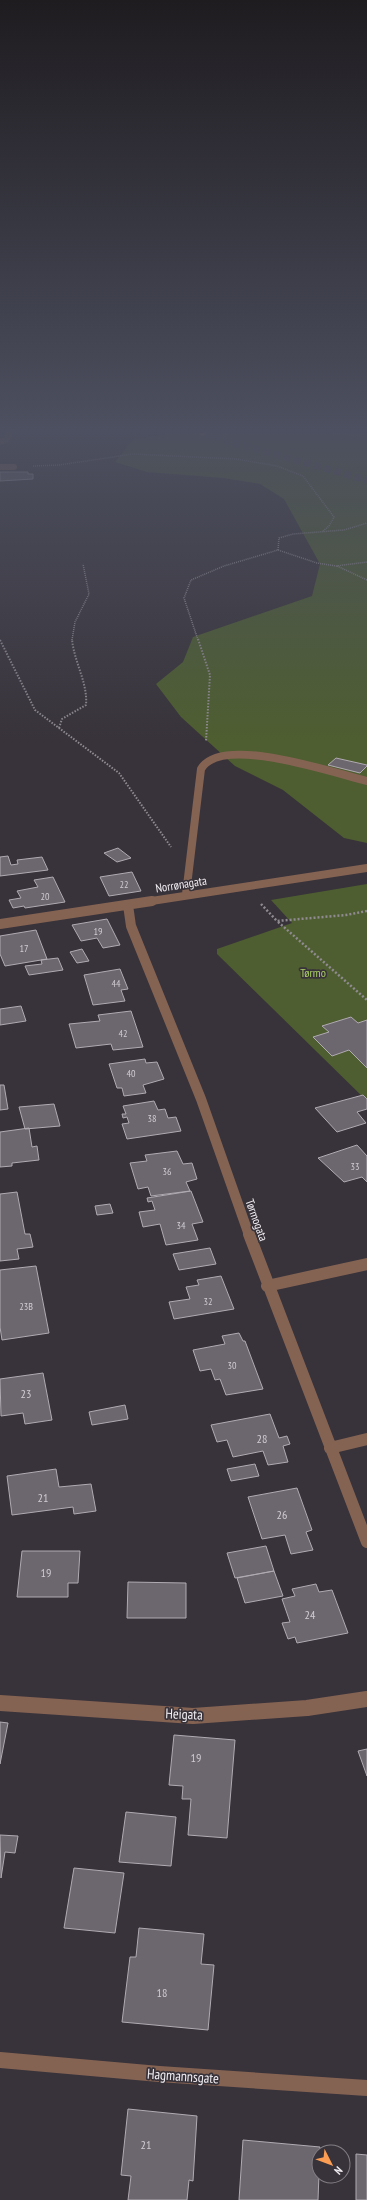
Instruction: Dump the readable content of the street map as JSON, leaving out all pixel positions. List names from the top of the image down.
{
  "streets": {
    "street": [
      "Norrønagata",
      "Tørmogata",
      "Heigata",
      "Hagmannsgate"
    ]
  },
  "crossings": [
    ["Norrønagata", "Tørmogata"]
  ],
  "parks": ["Tørmo"],
  "house_numbers": [
    "22",
    "20",
    "19",
    "17",
    "44",
    "42",
    "40",
    "38",
    "33",
    "36",
    "34",
    "32",
    "23B",
    "30",
    "23",
    "28",
    "21",
    "26",
    "19",
    "24",
    "19",
    "18",
    "21"
  ],
  "north": "bottom right"
}
